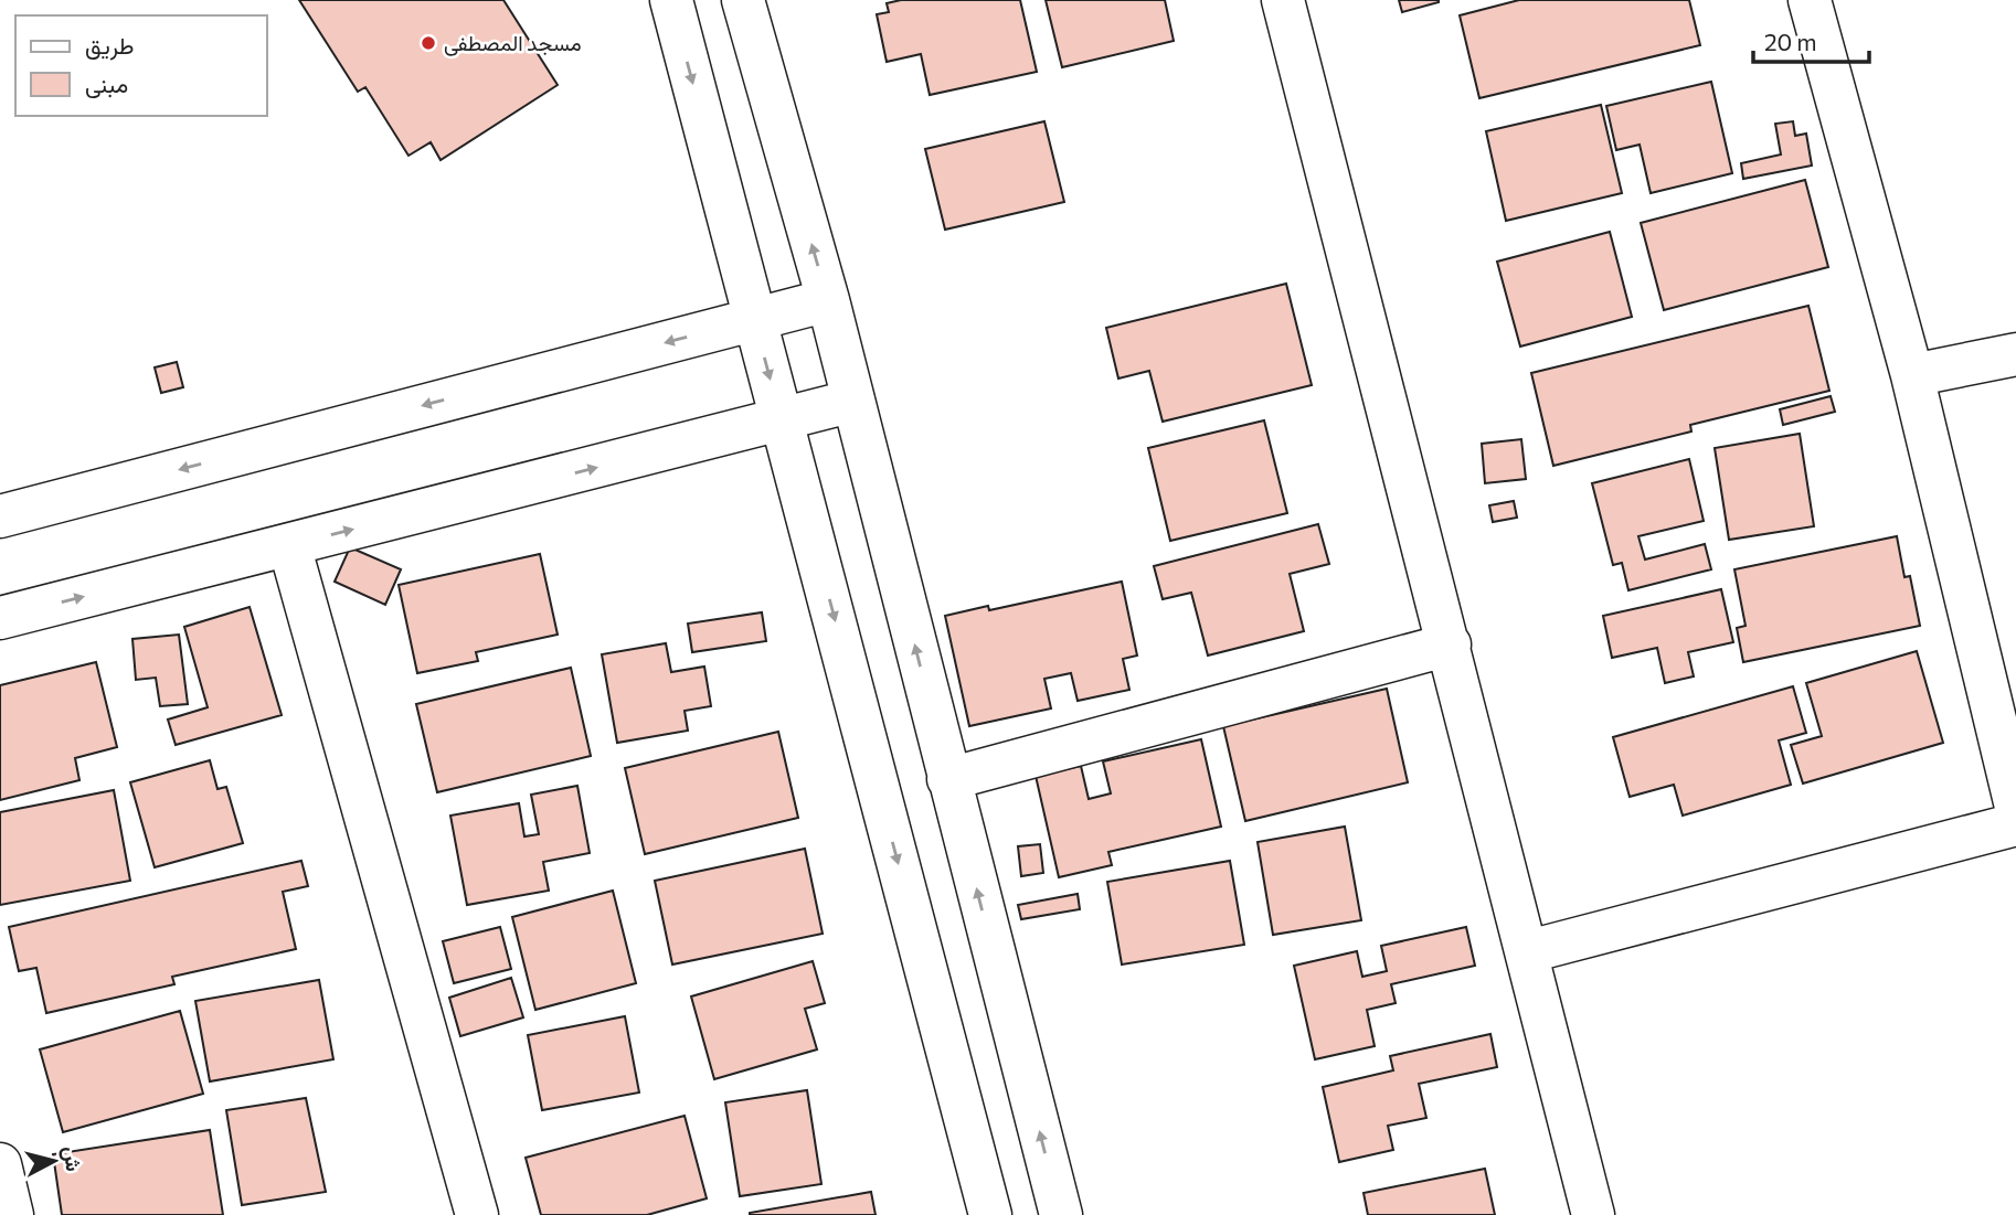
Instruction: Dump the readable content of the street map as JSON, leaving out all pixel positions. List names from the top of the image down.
{
  "places": ["مسجد المصطفى"],
  "legend": ["طريق", "مبنى"],
  "scale_bar": "20 m",
  "north": "right"
}
